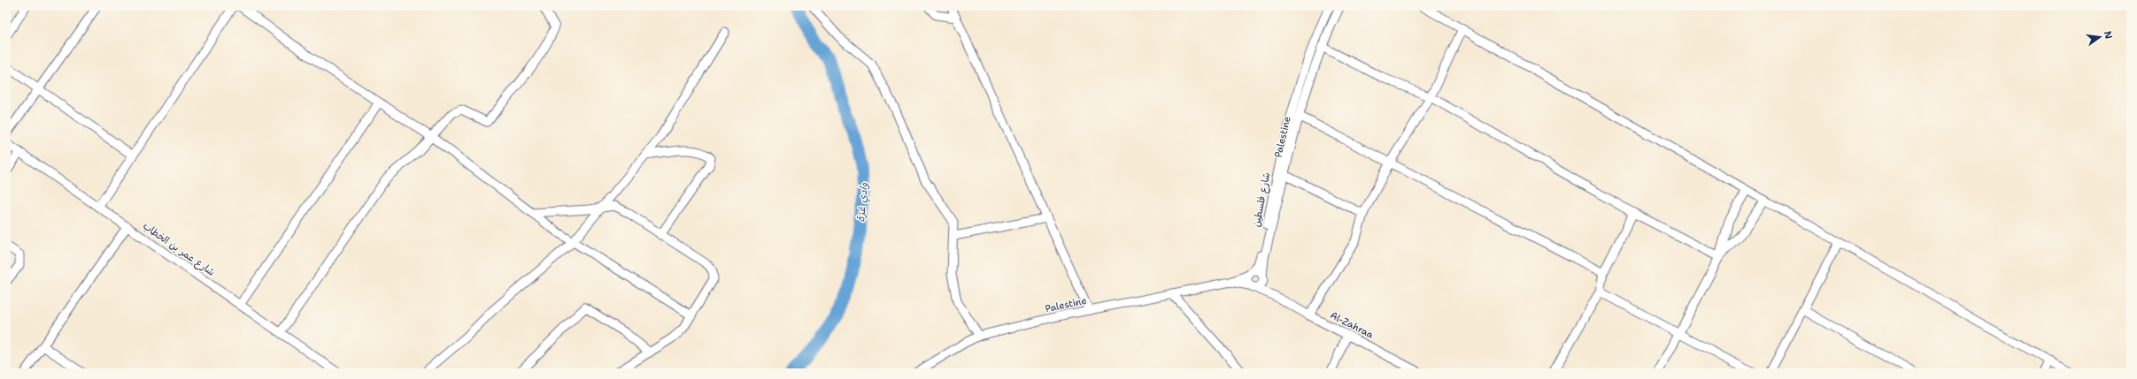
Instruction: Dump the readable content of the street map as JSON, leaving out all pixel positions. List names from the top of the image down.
{
  "streets": {
    "street": [
      "Palestine",
      "شارع فلسطين",
      "شارع عمر بن الخطاب",
      "Al-Zahraa"
    ]
  },
  "crossings": [
    ["Palestine", "شارع فلسطين"],
    ["Palestine", "Al-Zahraa"],
    ["شارع فلسطين", "Al-Zahraa"]
  ],
  "water": ["وادي غزة"],
  "north": "right"
}
